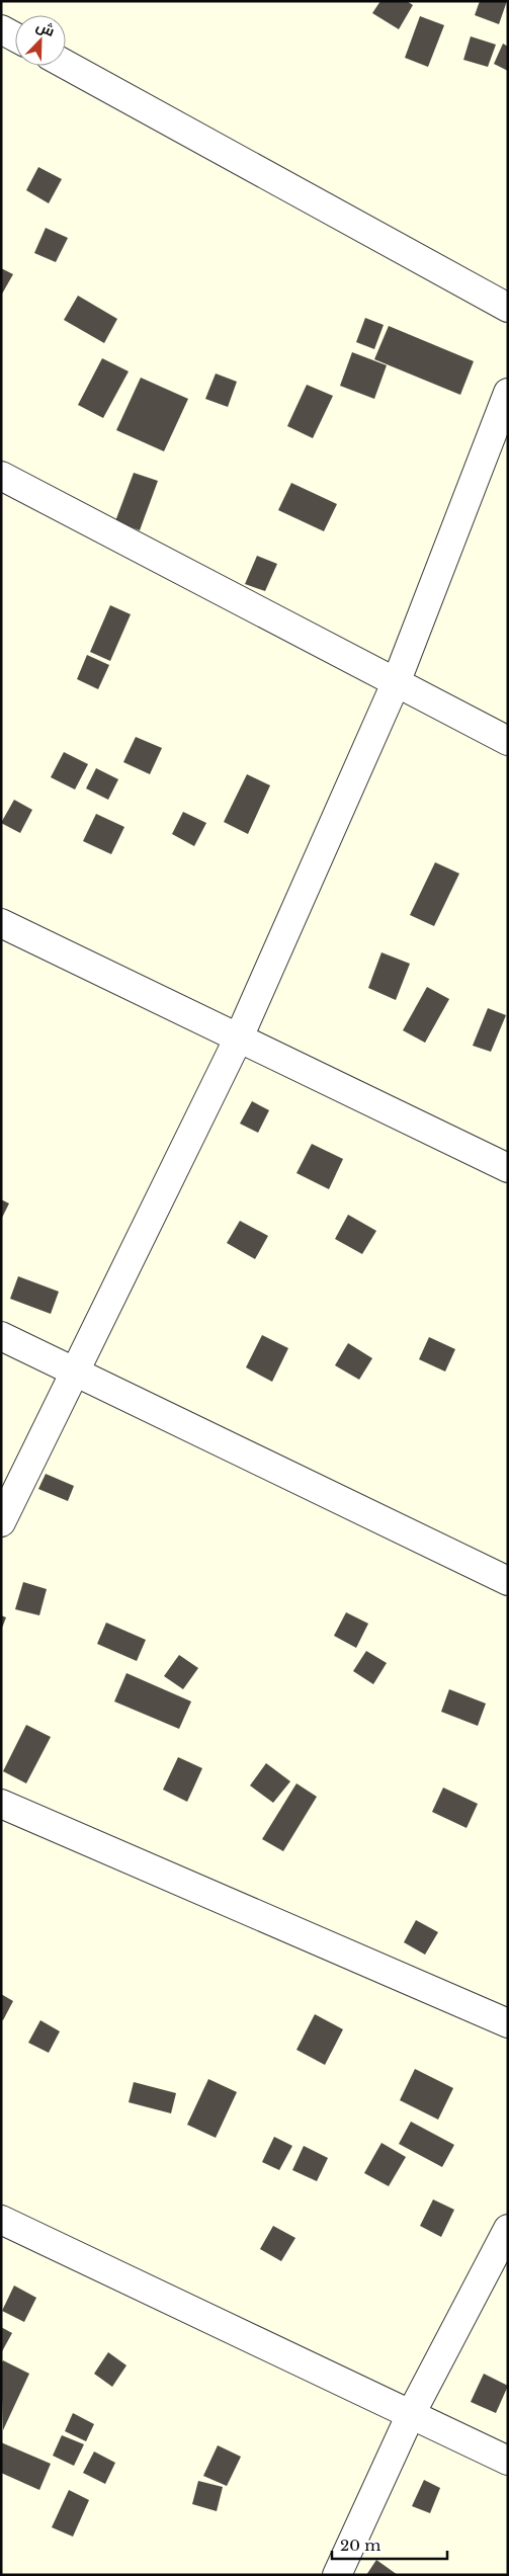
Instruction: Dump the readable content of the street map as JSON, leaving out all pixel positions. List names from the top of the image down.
{
  "scale_bar": "20 m",
  "north": "top right"
}
